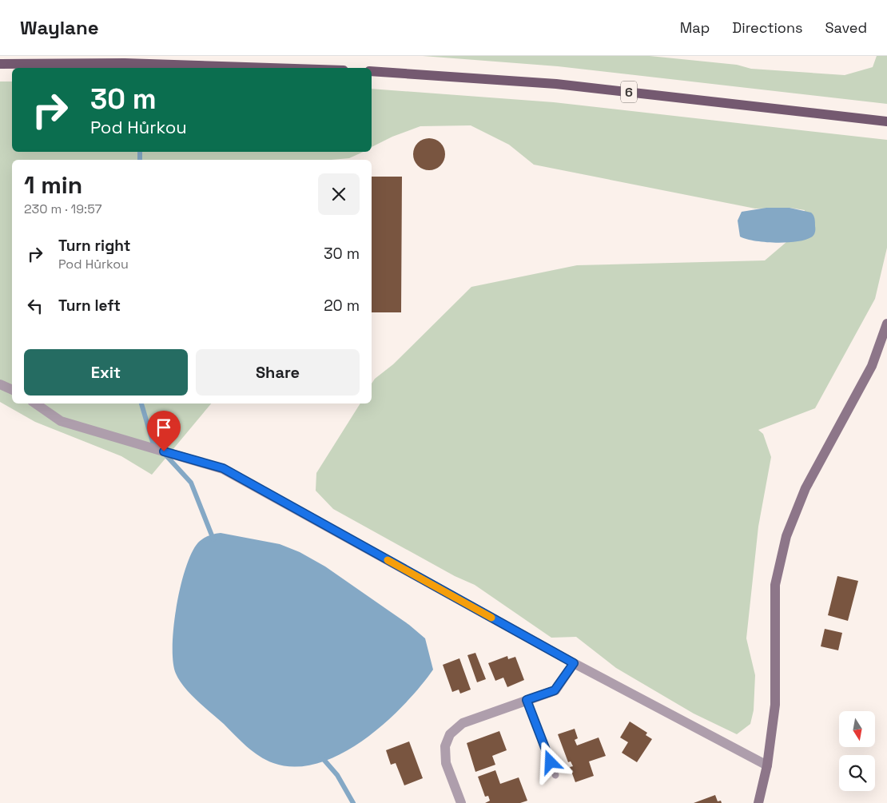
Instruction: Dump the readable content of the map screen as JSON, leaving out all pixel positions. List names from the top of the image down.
{
  "streets": {
    "main road": ["6"]
  },
  "north": "bottom",
  "page": {
    "header": "Waylane",
    "nav": ["Map", "Directions", "Saved"],
    "turn": ["30 m", "Pod Hůrkou"],
    "heading": ["1 min", "230 m · 19:57"],
    "list": [
      {
        "name": "Turn right",
        "note": "Pod Hůrkou",
        "value": "30 m"
      },
      {
        "name": "Turn left",
        "value": "20 m"
      }
    ],
    "buttons": ["Exit", "Share"]
  }
}
